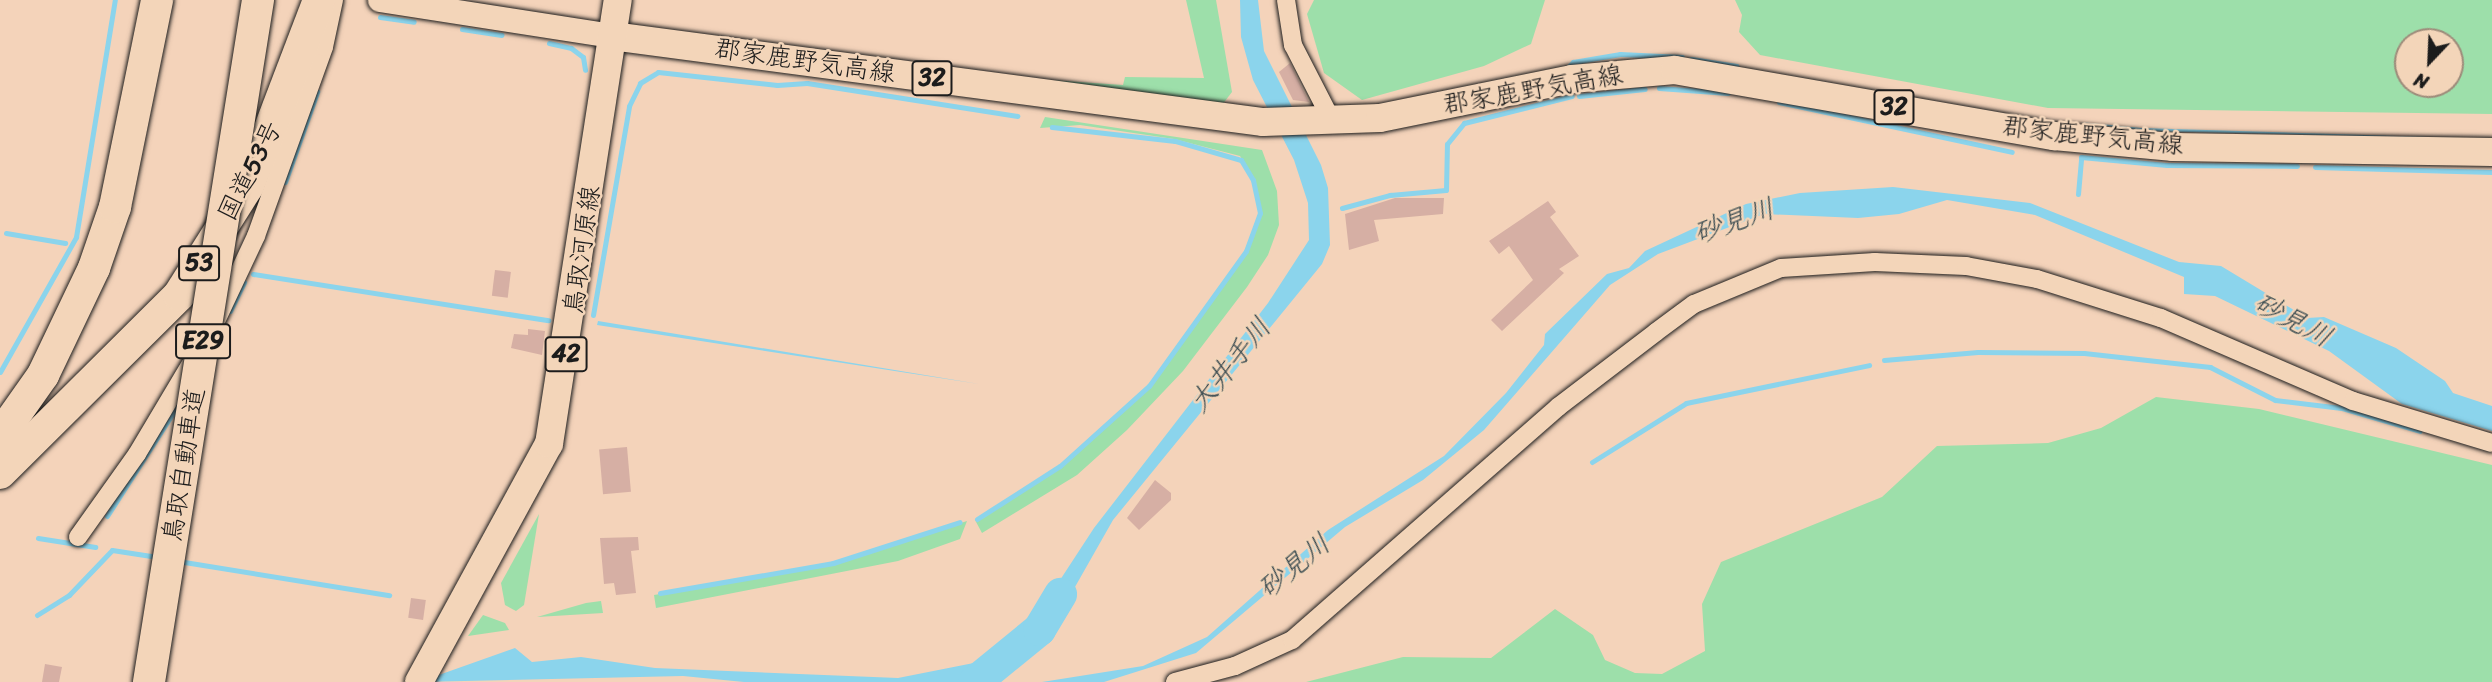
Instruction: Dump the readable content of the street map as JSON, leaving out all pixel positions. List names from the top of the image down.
{
  "streets": {
    "highway": [
      "国道53号",
      "53",
      "E29",
      "鳥取自動車道"
    ],
    "main road": [
      "郡家鹿野気高線",
      "32",
      "鳥取河原線",
      "42"
    ]
  },
  "crossings": [
    ["郡家鹿野気高線", "鳥取河原線"]
  ],
  "water": ["砂見川", "大井手川"],
  "north": "bottom left"
}
